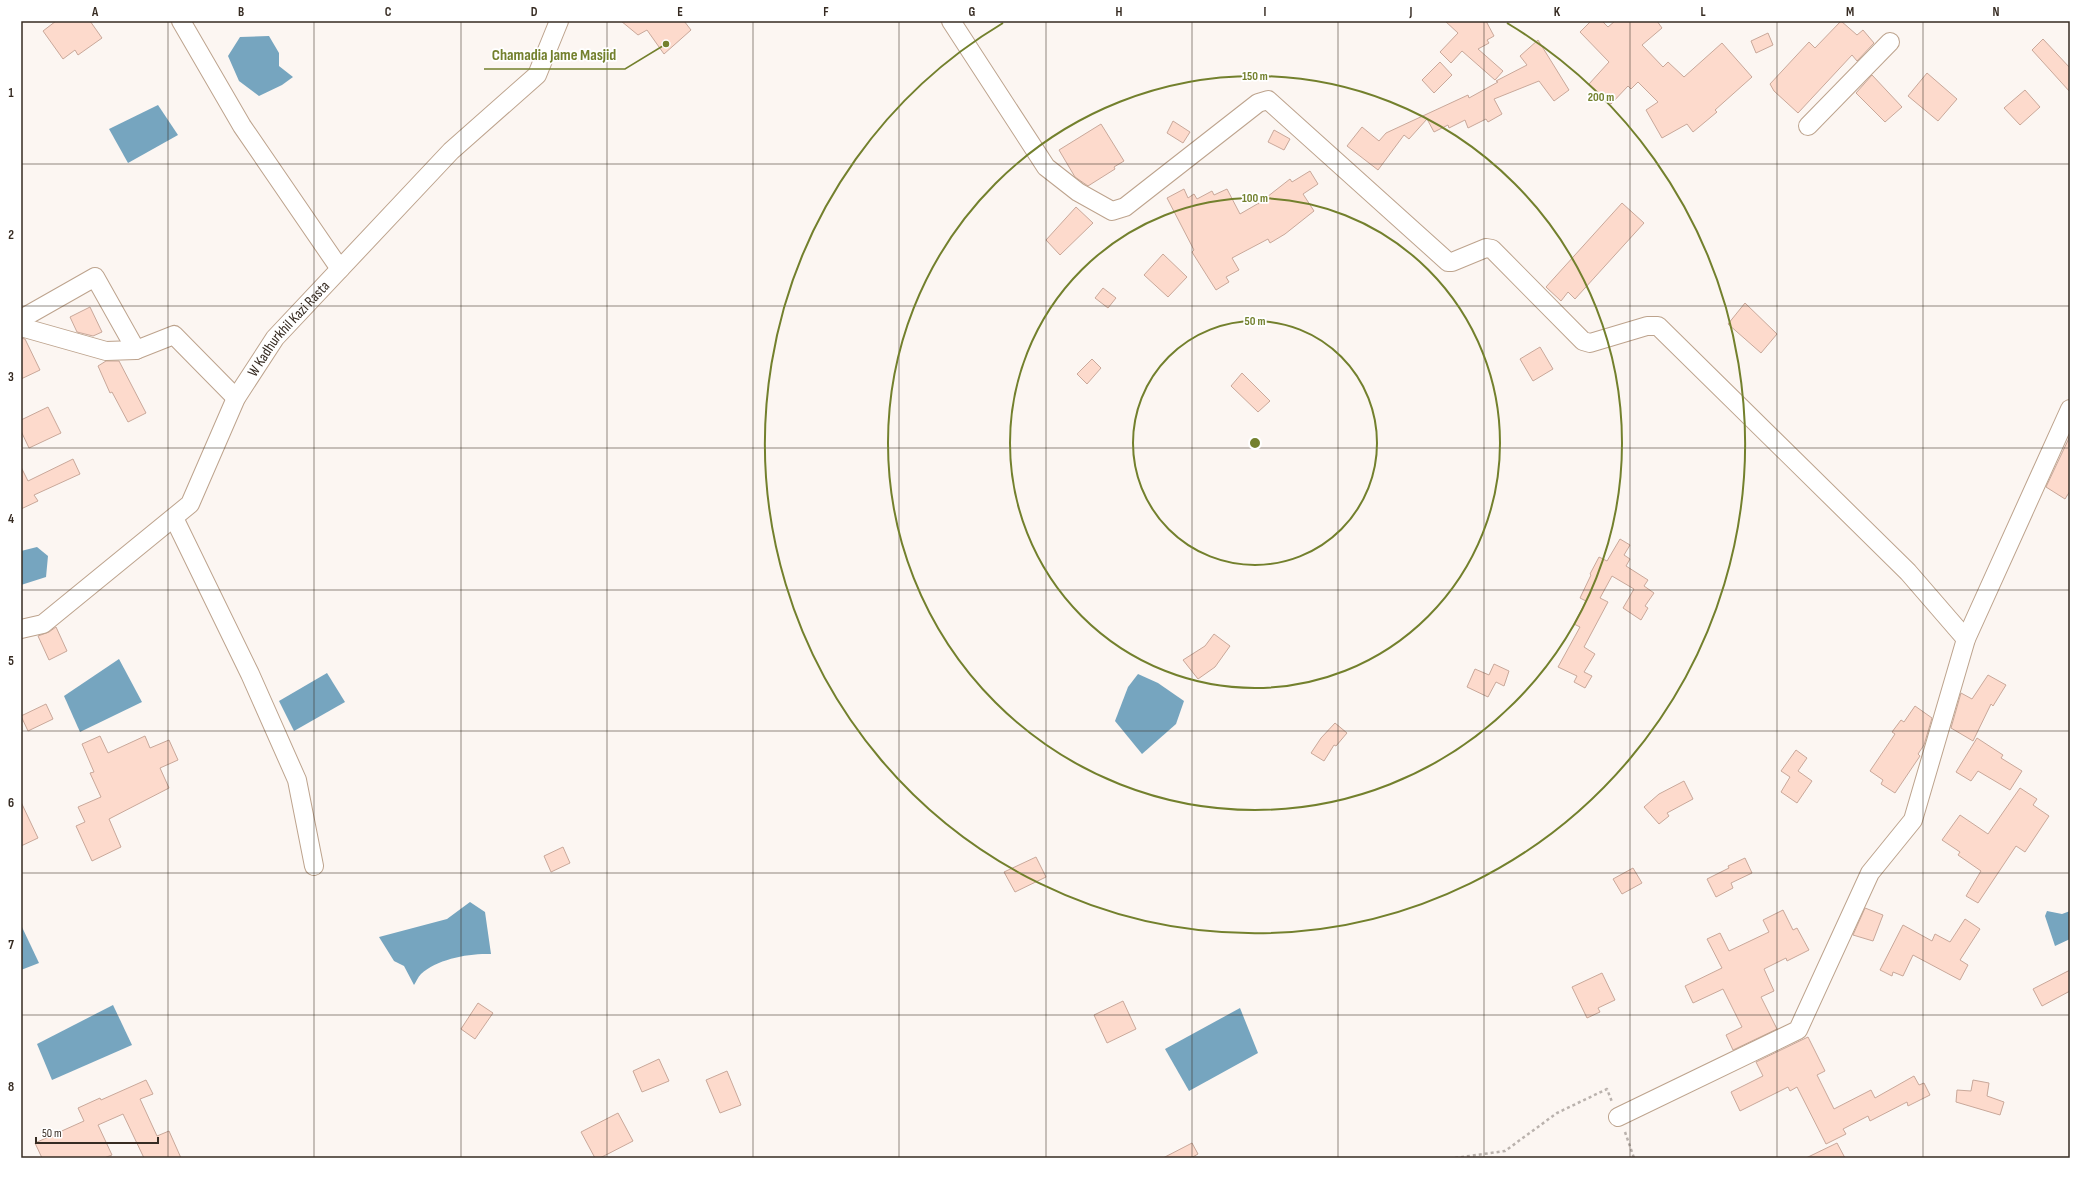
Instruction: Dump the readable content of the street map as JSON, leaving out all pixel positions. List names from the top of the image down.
{
  "streets": {
    "street": ["W Kadhurkhil Kazi Rasta"]
  },
  "places": ["Chamadia Jame Masjid"],
  "scale_bar": "50 m",
  "grid": {
    "columns": [
      "A",
      "B",
      "C",
      "D",
      "E",
      "F",
      "G",
      "H",
      "I",
      "J",
      "K",
      "L",
      "M",
      "N"
    ],
    "rows": [
      "1",
      "2",
      "3",
      "4",
      "5",
      "6",
      "7",
      "8"
    ]
  },
  "rings": [
    "150 m",
    "200 m",
    "100 m",
    "50 m"
  ]
}
